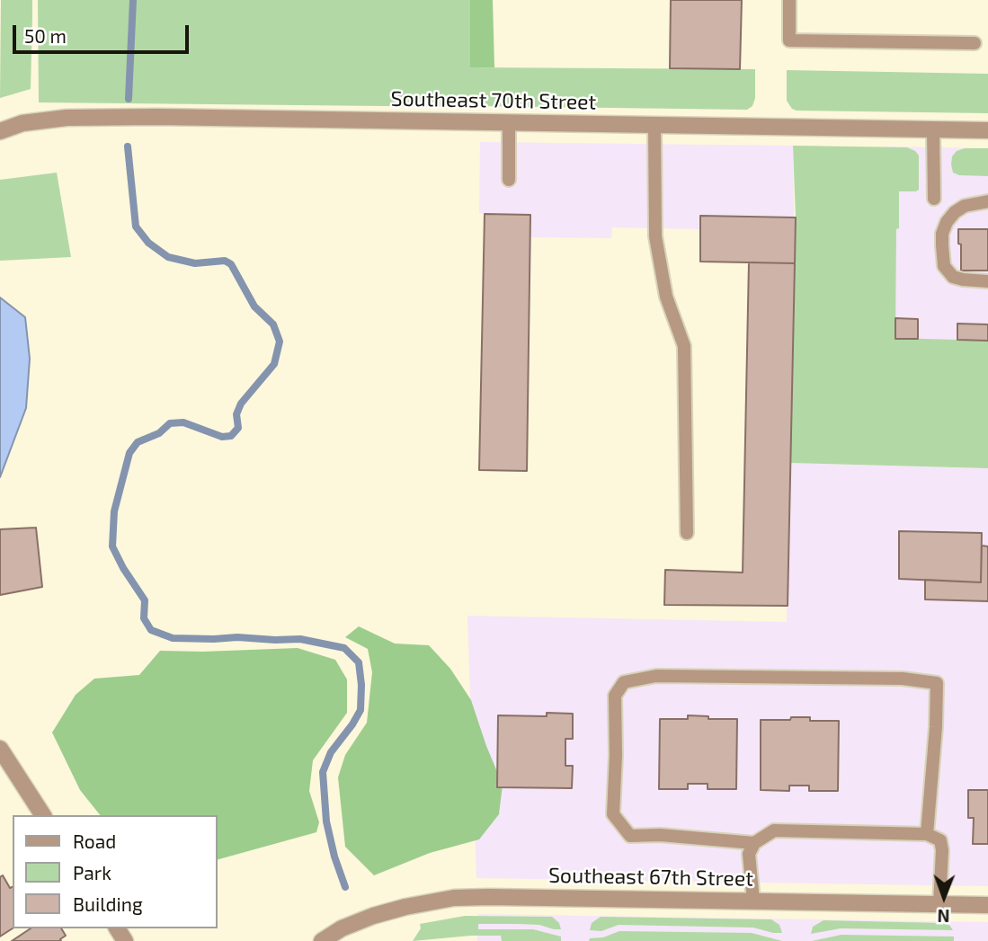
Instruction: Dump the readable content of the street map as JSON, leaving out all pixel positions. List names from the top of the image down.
{
  "streets": {
    "street": ["Southeast 70th Street", "Southeast 67th Street"]
  },
  "legend": ["Road", "Park", "Building"],
  "scale_bar": "50 m",
  "north": "bottom"
}
